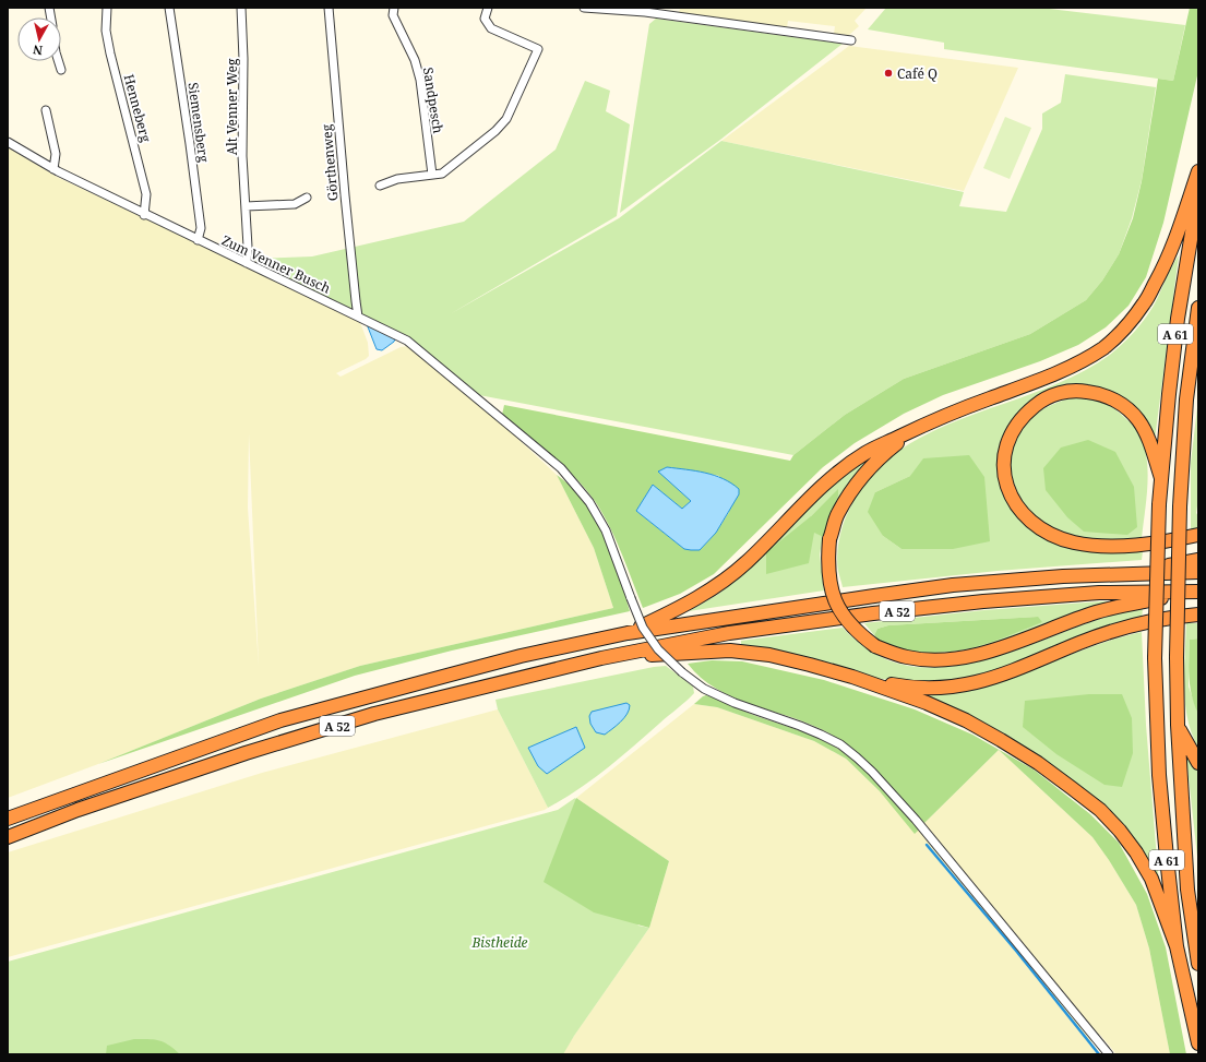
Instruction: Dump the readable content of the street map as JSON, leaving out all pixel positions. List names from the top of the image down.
{
  "streets": {
    "highway": ["A 61", "A 52"],
    "street": [
      "Sandpesch",
      "Alt Venner Weg",
      "Henneberg",
      "Siemensberg",
      "Görthenweg",
      "Zum Venner Busch"
    ]
  },
  "crossings": [
    ["Alt Venner Weg", "Zum Venner Busch"],
    ["Henneberg", "Zum Venner Busch"],
    ["Siemensberg", "Zum Venner Busch"],
    ["Görthenweg", "Zum Venner Busch"]
  ],
  "parks": ["Bistheide"],
  "places": ["Café Q"],
  "north": "bottom"
}
